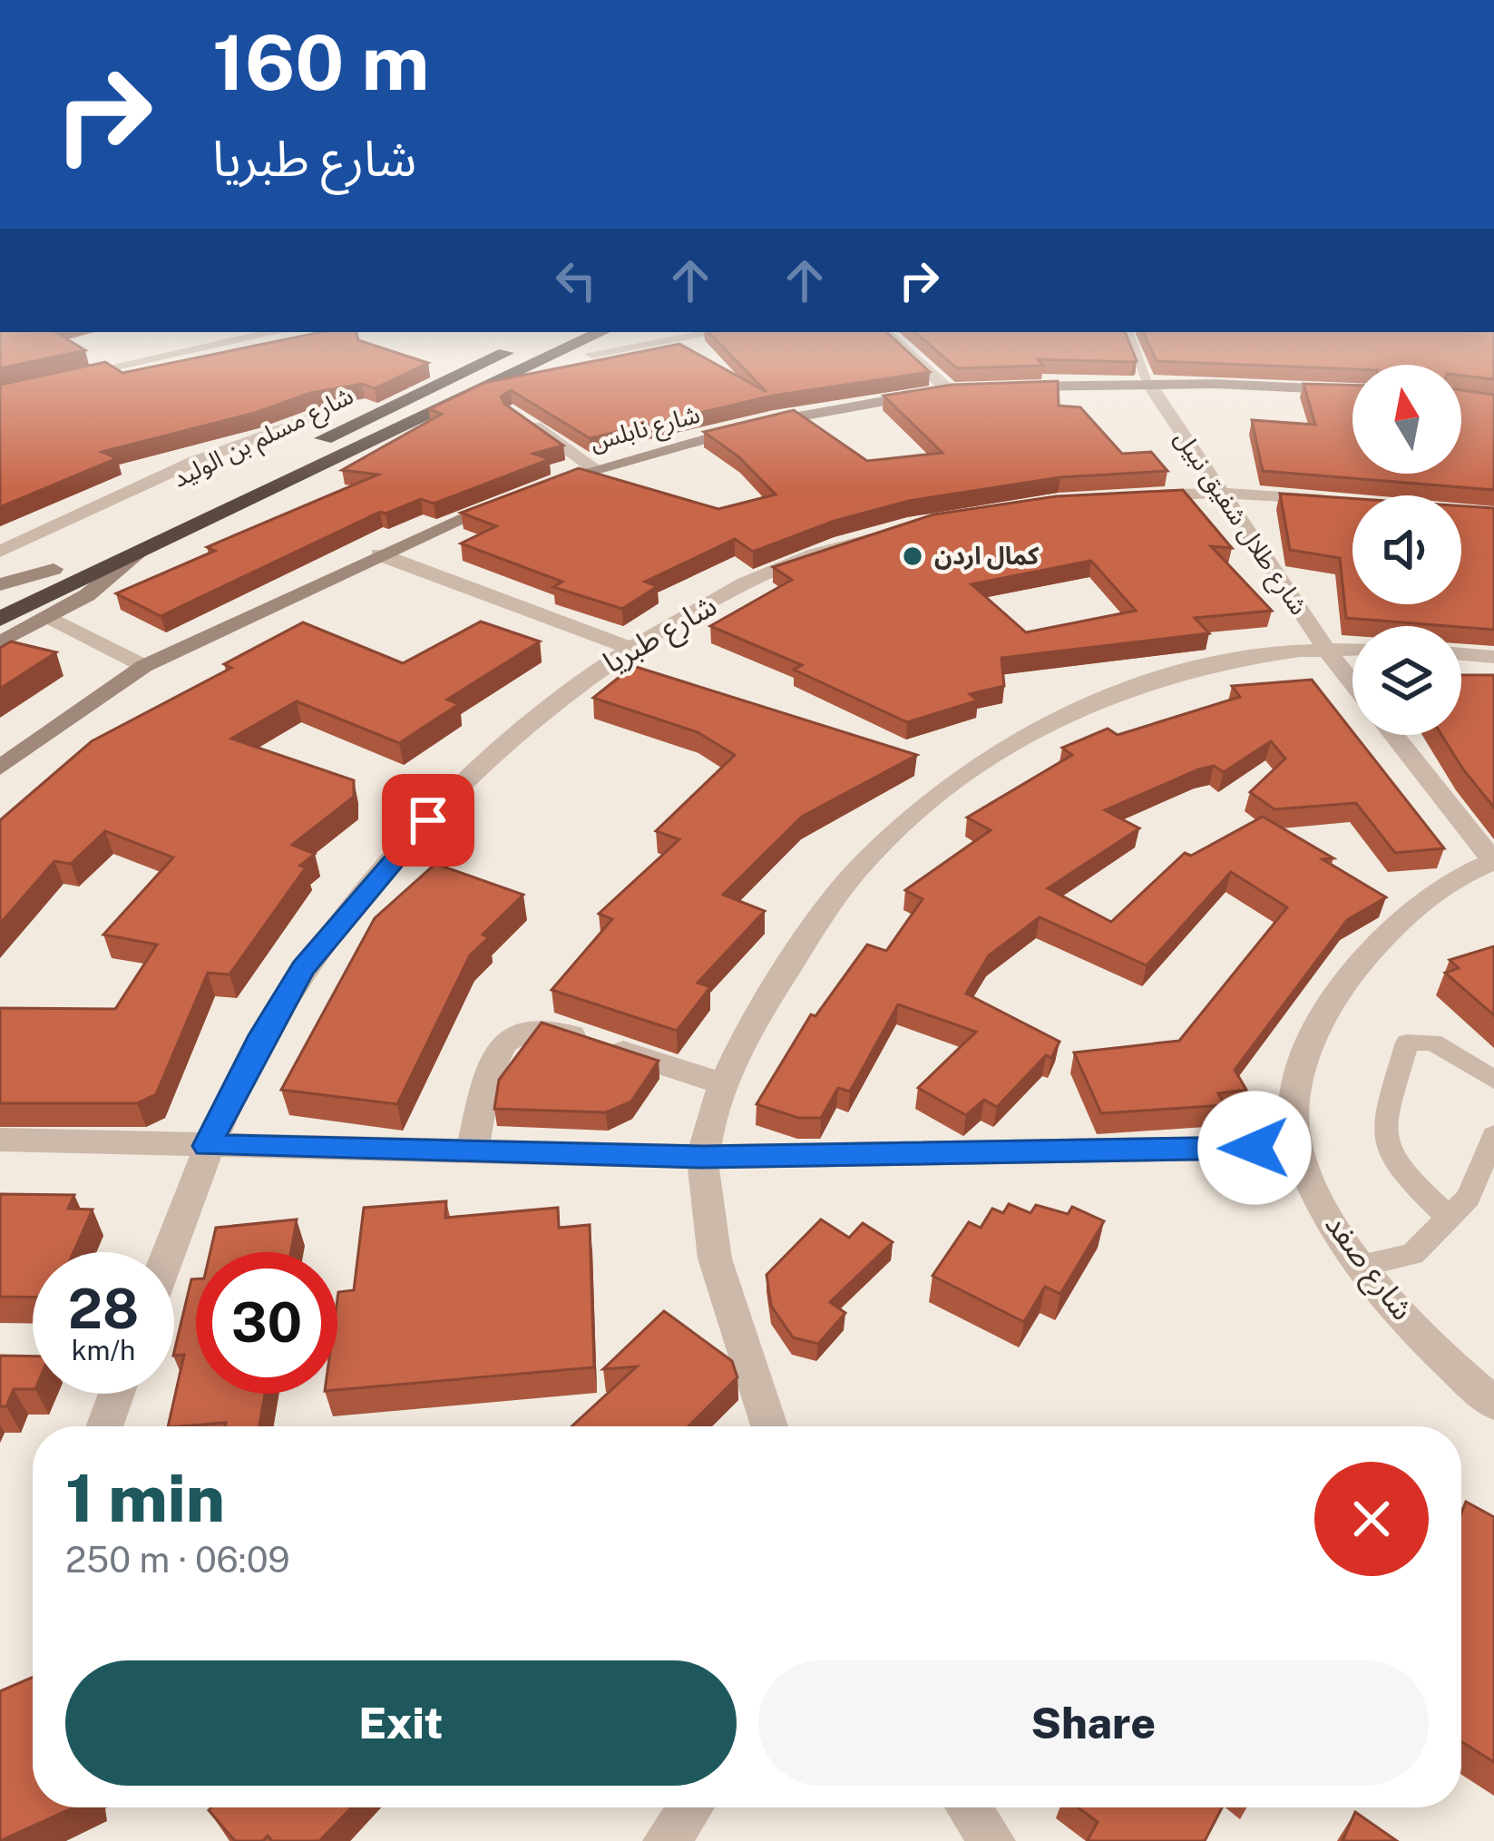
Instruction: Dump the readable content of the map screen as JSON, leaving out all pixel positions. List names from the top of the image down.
{
  "streets": {
    "highway": ["شارع مسلم بن الوليد"],
    "street": [
      "شارع نابلس",
      "شارع طلال شفيق نبيل",
      "شارع طبريا",
      "شارع صفد"
    ]
  },
  "places": ["كمال اردن"],
  "north": "top",
  "page": {
    "turn": ["160 m", "شارع طبريا"],
    "speed": "28 km/h",
    "limit": "30",
    "heading": ["1 min", "250 m · 06:09"],
    "buttons": ["Exit", "Share"]
  }
}
